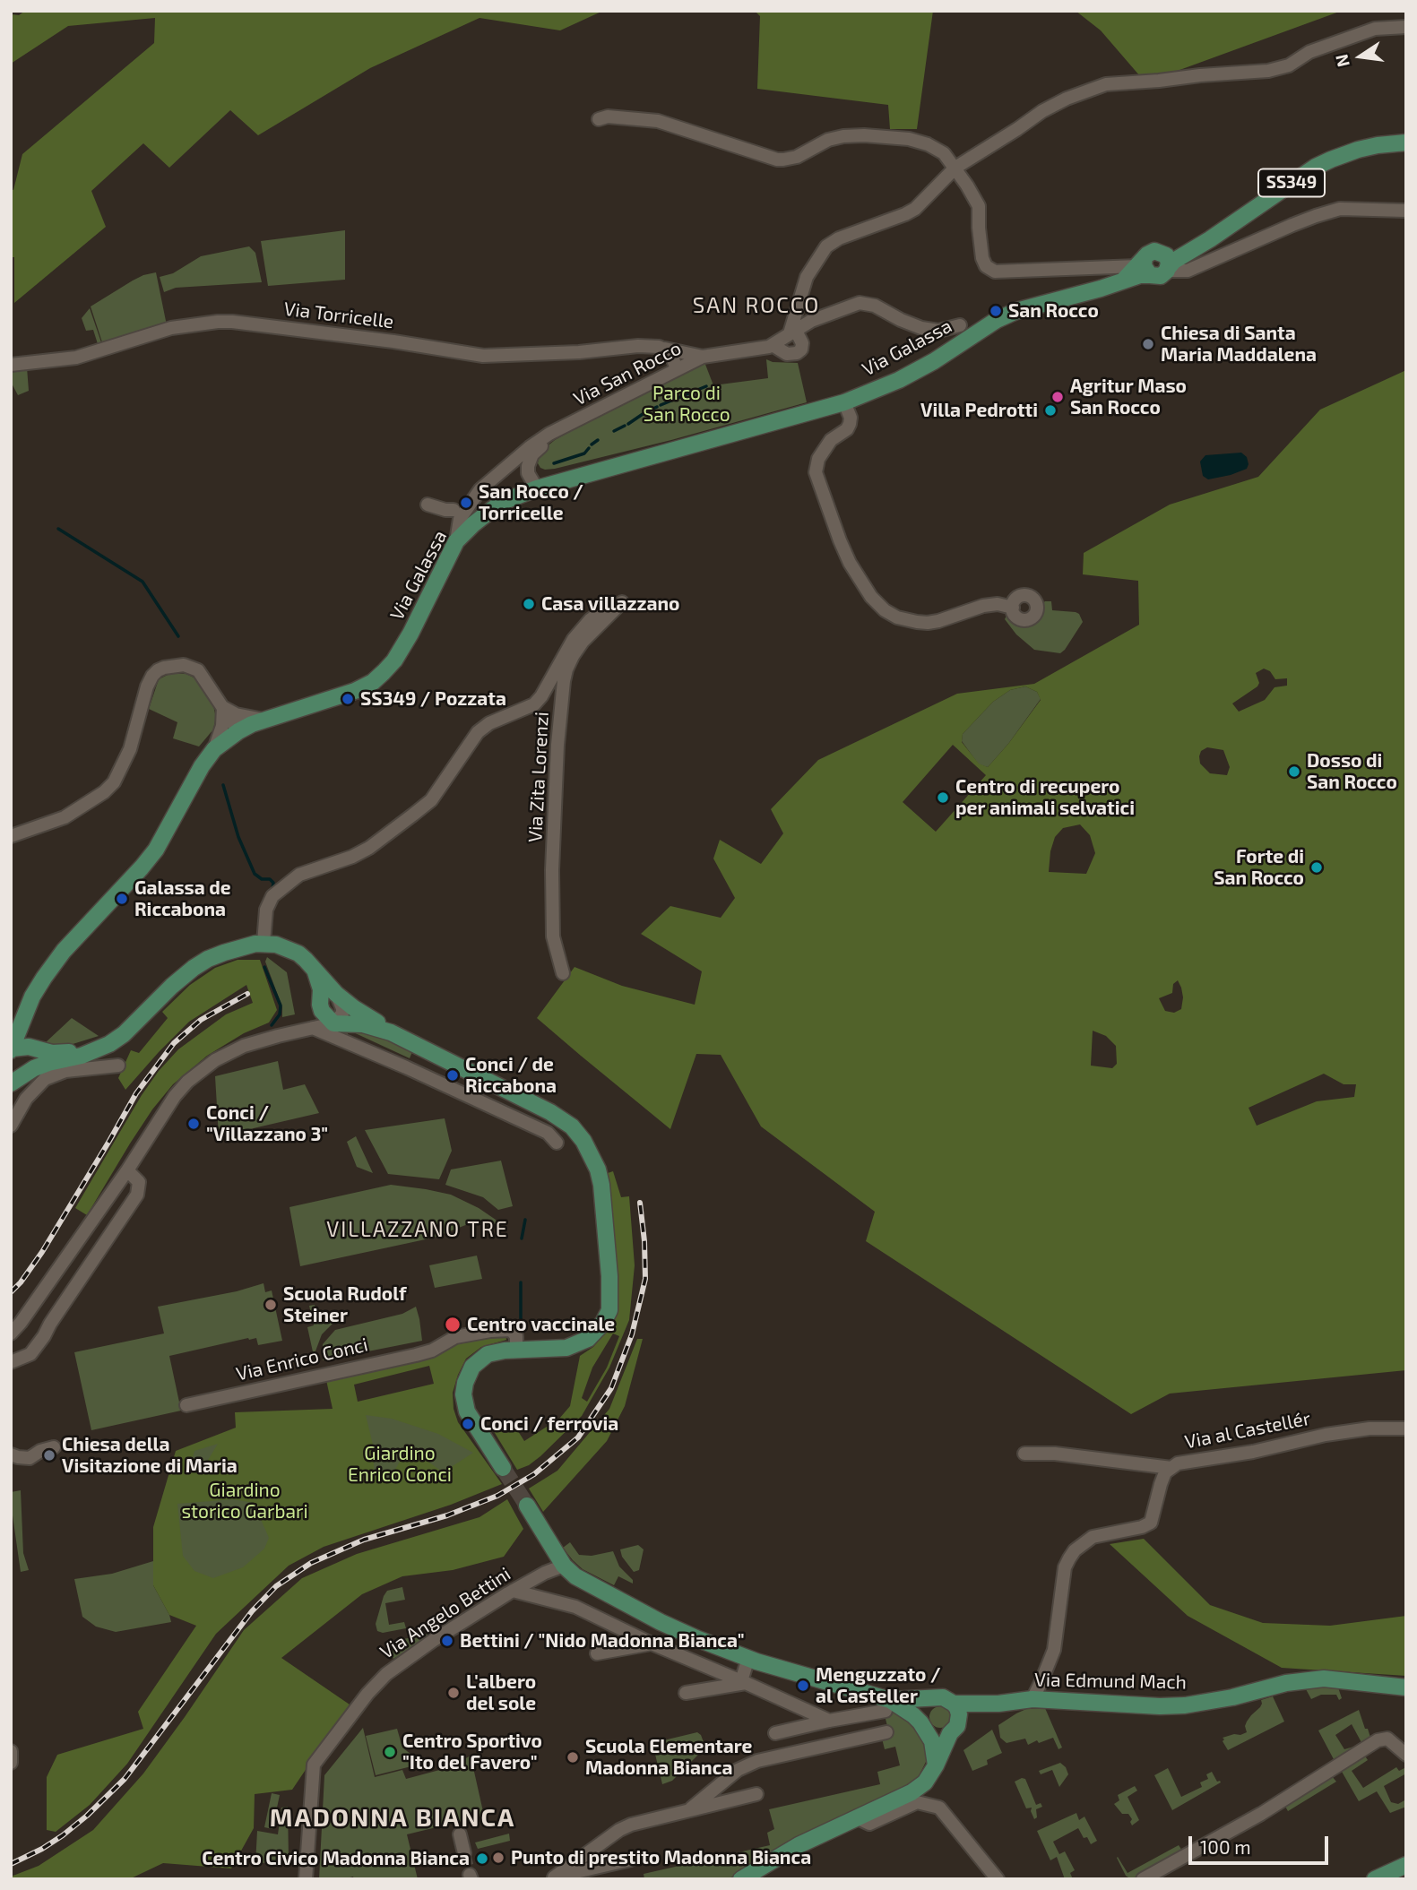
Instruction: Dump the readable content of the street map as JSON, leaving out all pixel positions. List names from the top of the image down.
{
  "streets": {
    "main road": ["SS349", "Via Galassa", "Via Edmund Mach"],
    "street": [
      "Via Torricelle",
      "Via San Rocco",
      "Via Zita Lorenzi",
      "Via Enrico Conci",
      "Via al Castellér",
      "Via Angelo Bettini"
    ]
  },
  "crossings": [
    ["SS349", "Via Galassa"],
    ["Via Torricelle", "Via San Rocco"],
    ["Via Galassa", "Via San Rocco"],
    ["Via al Castellér", "Via Edmund Mach"]
  ],
  "districts": ["SAN ROCCO", "VILLAZZANO TRE", "MADONNA BIANCA"],
  "parks": ["Parco di San Rocco", "Giardino Enrico Conci", "Giardino storico Garbari"],
  "places": [
    "San Rocco",
    "Chiesa di Santa Maria Maddalena",
    "Agritur Maso San Rocco",
    "Villa Pedrotti",
    "San Rocco / Torricelle",
    "Casa villazzano",
    "SS349 / Pozzata",
    "Dosso di San Rocco",
    "Centro di recupero per animali selvatici",
    "Forte di San Rocco",
    "Galassa de Riccabona",
    "Conci / de Riccabona",
    "Conci / \"Villazzano 3\"",
    "Scuola Rudolf Steiner",
    "Centro vaccinale",
    "Conci / ferrovia",
    "Chiesa della Visitazione di Maria",
    "Bettini / \"Nido Madonna Bianca\"",
    "Menguzzato / al Casteller",
    "L'albero del sole",
    "Centro Sportivo \"Ito del Favero\"",
    "Scuola Elementare Madonna Bianca",
    "Punto di prestito Madonna Bianca",
    "Centro Civico Madonna Bianca"
  ],
  "scale_bar": "100 m",
  "north": "left"
}
